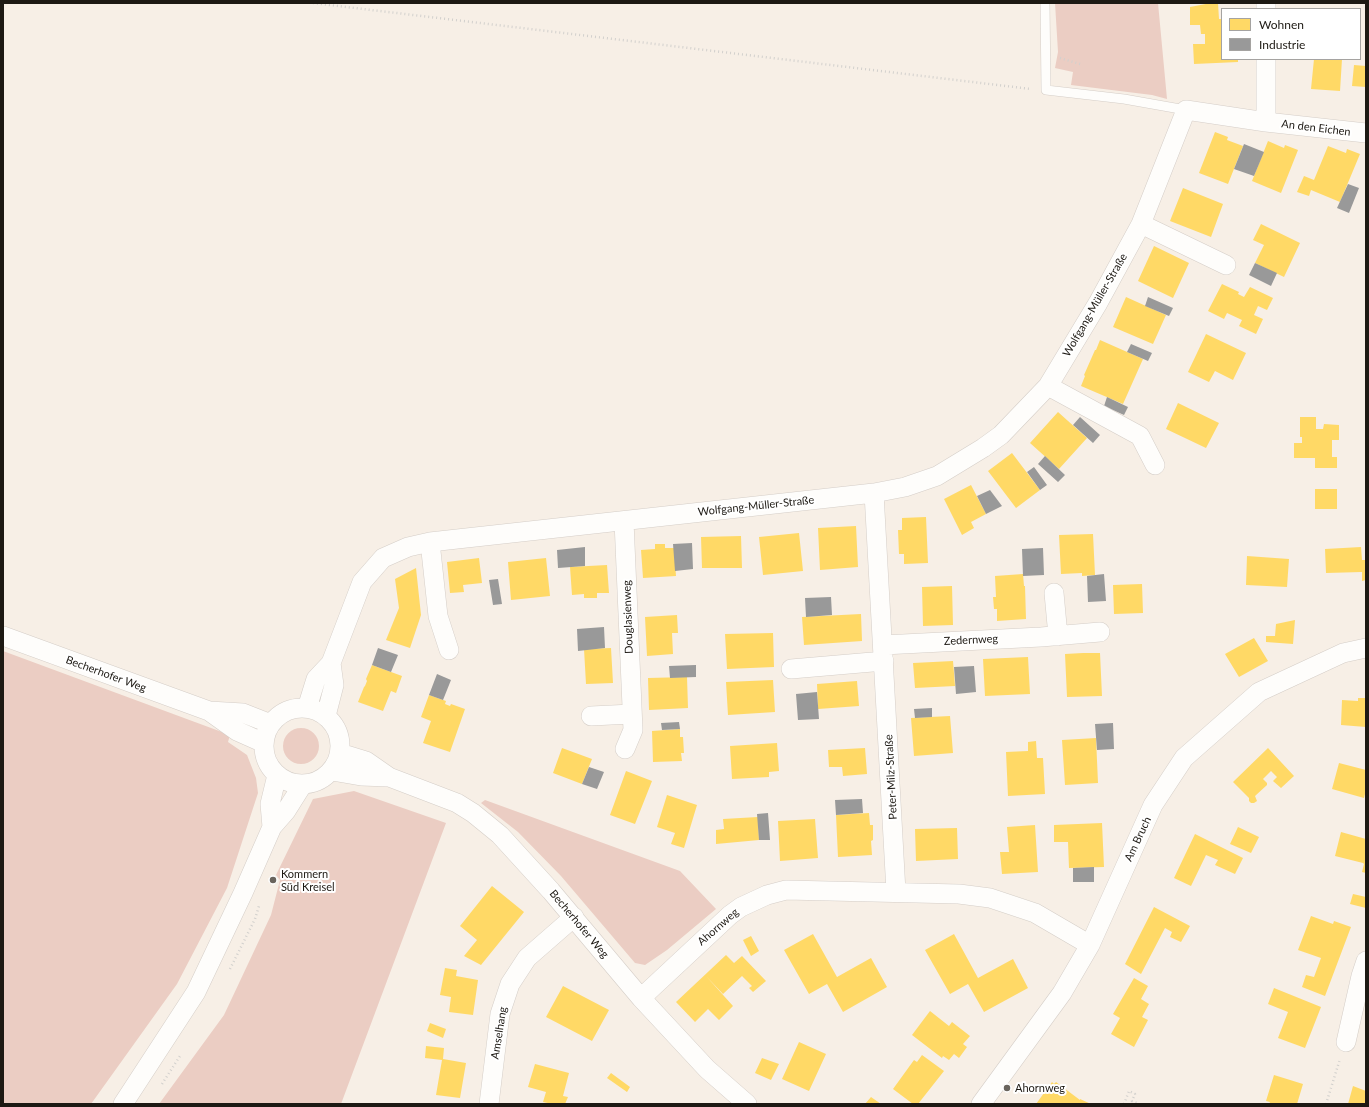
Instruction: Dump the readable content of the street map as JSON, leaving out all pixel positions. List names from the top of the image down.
{
  "streets": {
    "street": [
      "An den Eichen",
      "Wolfgang-Müller-Straße",
      "Douglasienweg",
      "Zedernweg",
      "Becherhofer Weg",
      "Peter-Milz-Straße",
      "Am Bruch",
      "Ahornweg",
      "Amselhang"
    ]
  },
  "crossings": [
    ["An den Eichen", "Wolfgang-Müller-Straße"],
    ["Wolfgang-Müller-Straße", "Douglasienweg"],
    ["Wolfgang-Müller-Straße", "Becherhofer Weg"],
    ["Wolfgang-Müller-Straße", "Peter-Milz-Straße"],
    ["Zedernweg", "Peter-Milz-Straße"],
    ["Becherhofer Weg", "Ahornweg"],
    ["Becherhofer Weg", "Amselhang"],
    ["Peter-Milz-Straße", "Ahornweg"],
    ["Am Bruch", "Ahornweg"]
  ],
  "places": ["Kommern Süd Kreisel", "Ahornweg"],
  "legend": ["Wohnen", "Industrie"]
}
